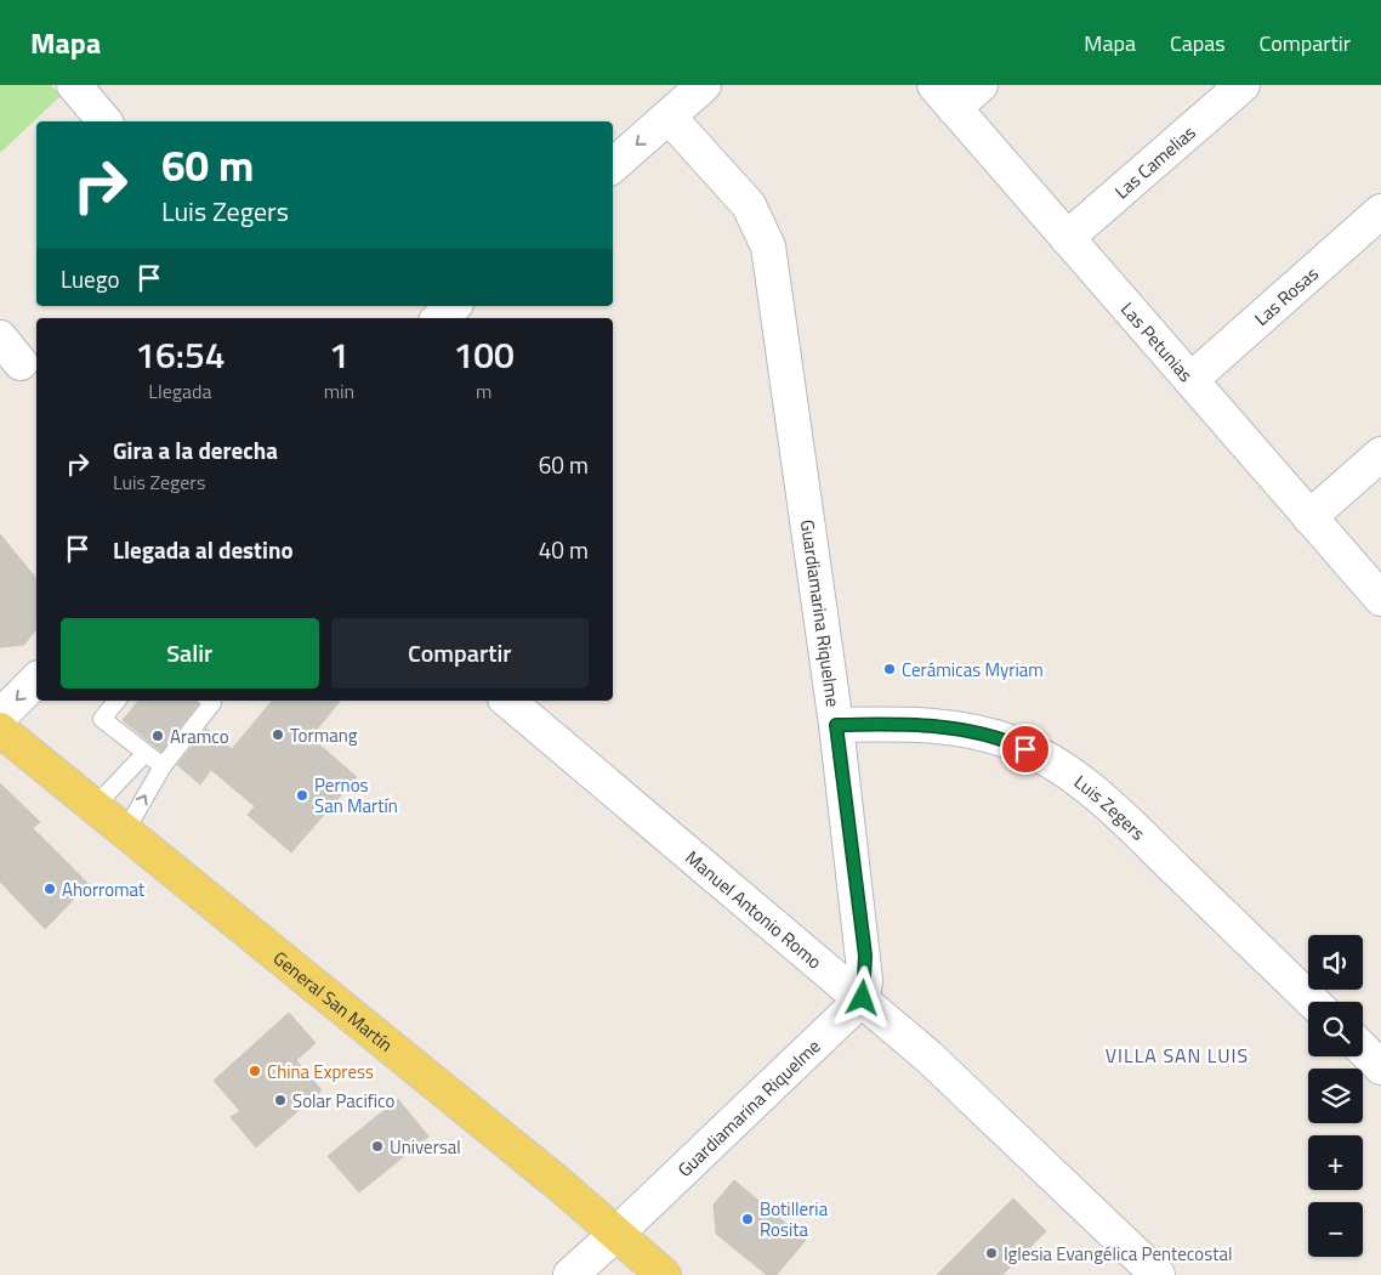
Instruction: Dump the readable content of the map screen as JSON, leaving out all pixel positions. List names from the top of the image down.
{
  "streets": {
    "main road": ["General San Martín"],
    "street": [
      "Las Camelias",
      "Las Rosas",
      "Las Petunias",
      "Guardiamarina Riquelme",
      "Luis Zegers",
      "Manuel Antonio Romo"
    ]
  },
  "crossings": [
    ["Las Camelias", "Las Petunias"],
    ["Las Rosas", "Las Petunias"],
    ["Guardiamarina Riquelme", "Luis Zegers"],
    ["Guardiamarina Riquelme", "Manuel Antonio Romo"],
    ["Guardiamarina Riquelme", "General San Martín"]
  ],
  "districts": ["VILLA SAN LUIS"],
  "places": [
    "Cerámicas Myriam",
    "Tormang",
    "Aramco",
    "Pernos San Martín",
    "Ahorromat",
    "China Express",
    "Solar Pacifico",
    "Universal",
    "Botilleria Rosita",
    "Iglesia Evangélica Pentecostal"
  ],
  "page": {
    "header": "Mapa",
    "nav": ["Mapa", "Capas", "Compartir"],
    "turn": ["60 m", "Luis Zegers"],
    "then": "Luego",
    "eta": [
      "16:54",
      "Llegada",
      "1",
      "min",
      "100",
      "m"
    ],
    "list": [
      {
        "name": "Gira a la derecha",
        "note": "Luis Zegers",
        "value": "60 m"
      },
      {
        "name": "Llegada al destino",
        "value": "40 m"
      }
    ],
    "buttons": ["Salir", "Compartir"],
    "map_buttons": ["+", "−"]
  }
}
